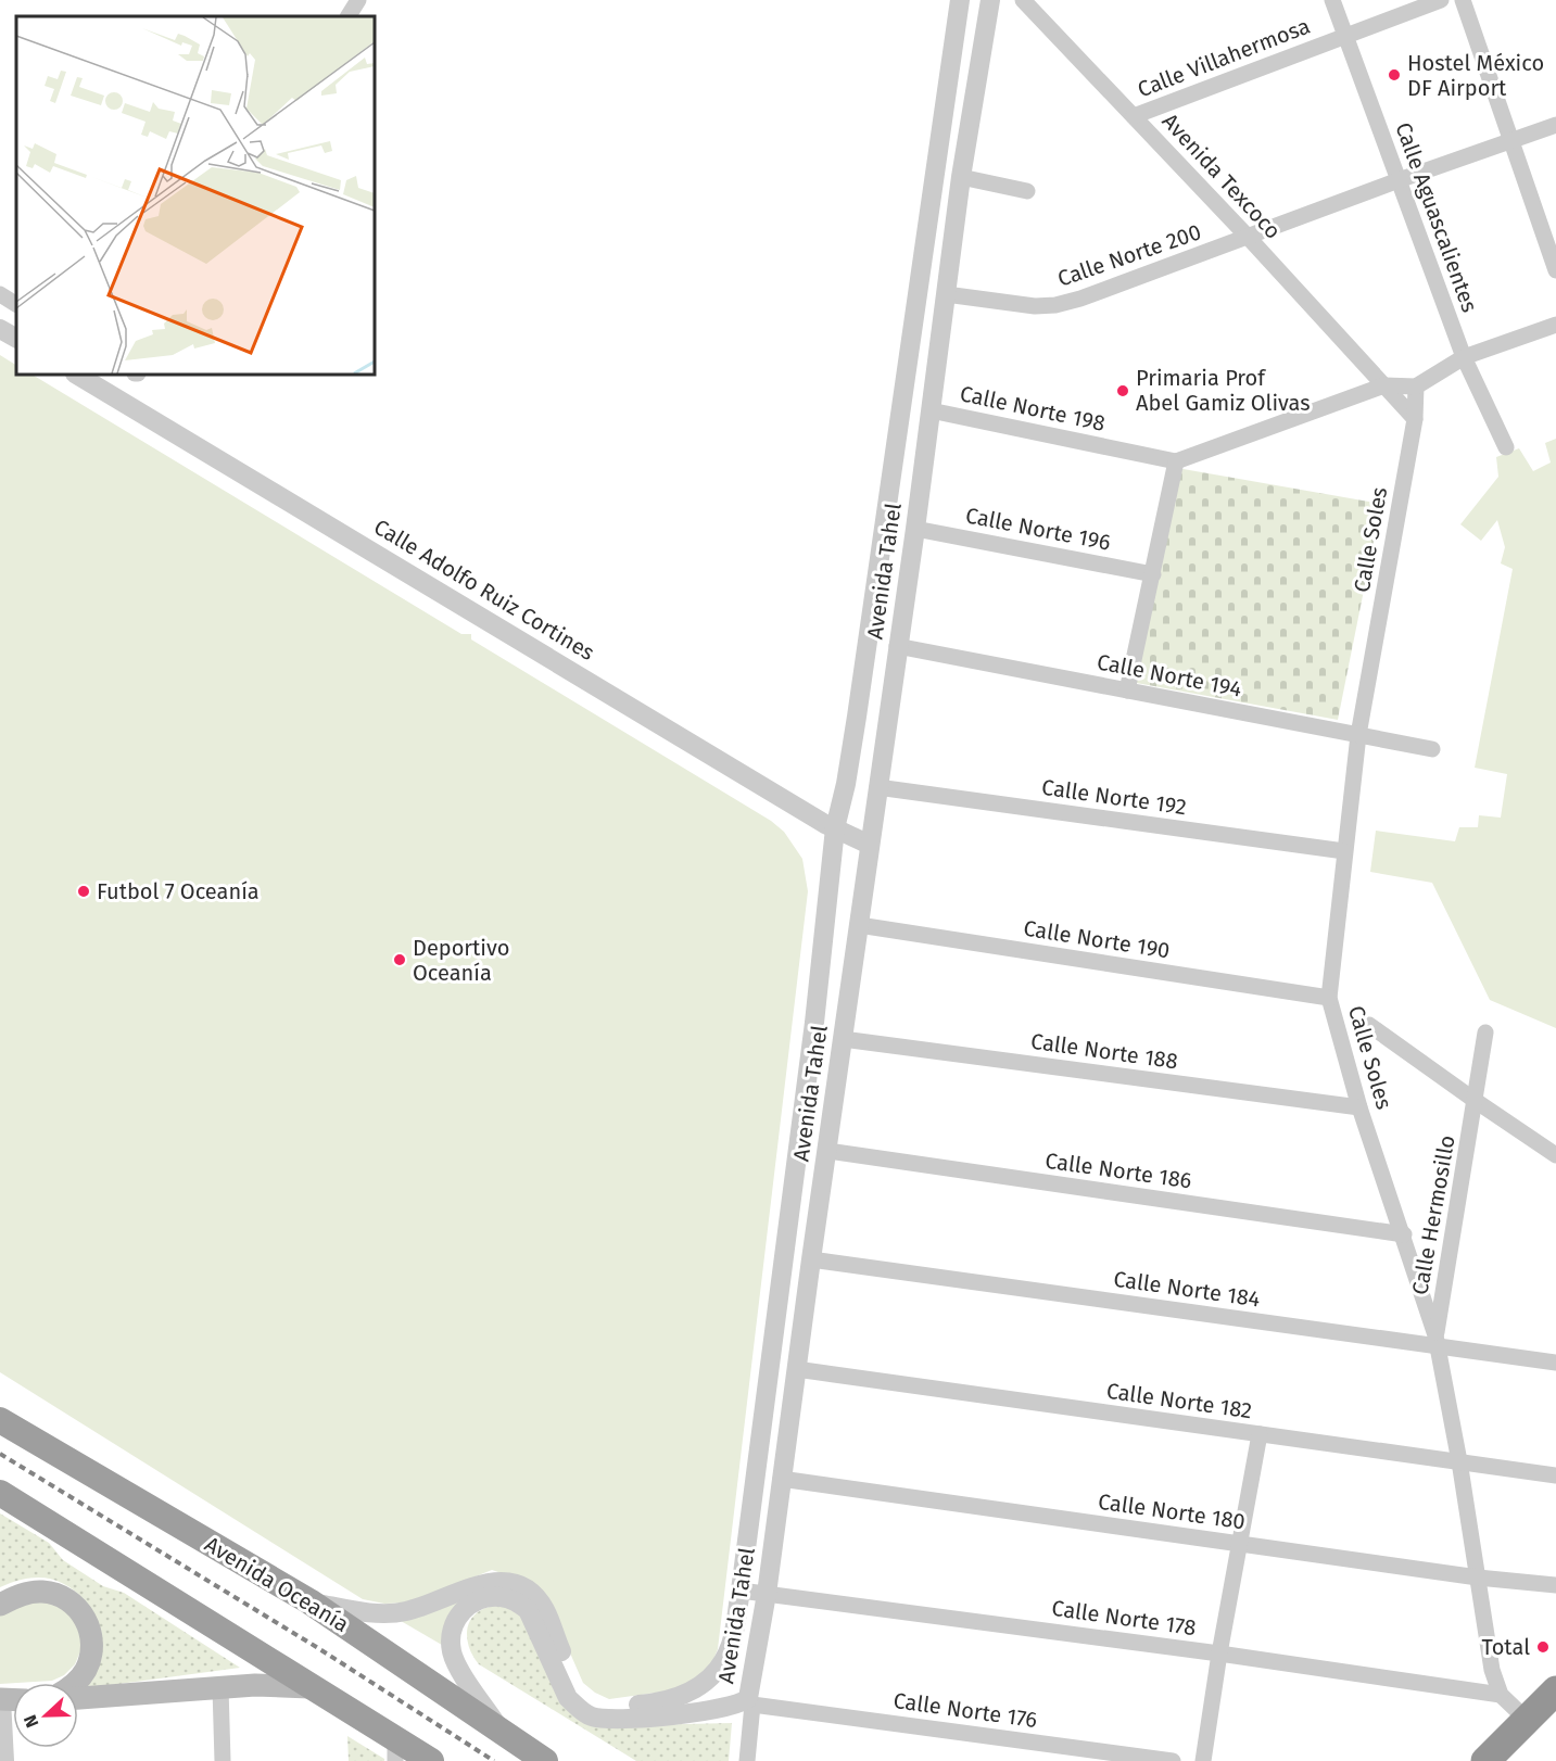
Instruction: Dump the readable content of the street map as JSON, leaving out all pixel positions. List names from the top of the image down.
{
  "streets": {
    "highway": ["Avenida Oceanía"],
    "street": [
      "Calle Villahermosa",
      "Avenida Texcoco",
      "Calle Aguascalientes",
      "Calle Norte 200",
      "Calle Norte 198",
      "Calle Norte 196",
      "Calle Soles",
      "Avenida Tahel",
      "Calle Adolfo Ruiz Cortines",
      "Calle Norte 194",
      "Calle Norte 192",
      "Calle Norte 190",
      "Calle Norte 188",
      "Calle Norte 186",
      "Calle Hermosillo",
      "Calle Norte 184",
      "Calle Norte 182",
      "Calle Norte 180",
      "Calle Norte 178",
      "Calle Norte 176"
    ]
  },
  "crossings": [
    ["Calle Villahermosa", "Avenida Texcoco"],
    ["Calle Villahermosa", "Calle Aguascalientes"],
    ["Avenida Texcoco", "Calle Norte 200"],
    ["Avenida Texcoco", "Calle Soles"],
    ["Calle Aguascalientes", "Calle Norte 200"],
    ["Calle Norte 200", "Avenida Tahel"],
    ["Calle Norte 198", "Avenida Tahel"],
    ["Calle Norte 196", "Avenida Tahel"],
    ["Calle Soles", "Calle Norte 194"],
    ["Calle Soles", "Calle Norte 192"],
    ["Calle Soles", "Calle Norte 190"],
    ["Calle Soles", "Calle Norte 188"],
    ["Calle Soles", "Calle Norte 186"],
    ["Calle Soles", "Calle Hermosillo"],
    ["Calle Soles", "Calle Norte 184"],
    ["Calle Soles", "Calle Norte 182"],
    ["Calle Soles", "Calle Norte 180"],
    ["Calle Soles", "Calle Norte 178"],
    ["Avenida Tahel", "Calle Adolfo Ruiz Cortines"],
    ["Avenida Tahel", "Calle Norte 194"],
    ["Avenida Tahel", "Calle Norte 192"],
    ["Avenida Tahel", "Calle Norte 190"],
    ["Avenida Tahel", "Calle Norte 188"],
    ["Avenida Tahel", "Calle Norte 186"],
    ["Avenida Tahel", "Calle Norte 184"],
    ["Avenida Tahel", "Calle Norte 182"],
    ["Avenida Tahel", "Calle Norte 180"],
    ["Avenida Tahel", "Avenida Oceanía"],
    ["Avenida Tahel", "Calle Norte 178"],
    ["Avenida Tahel", "Calle Norte 176"],
    ["Calle Hermosillo", "Calle Norte 184"]
  ],
  "places": [
    "Hostel México DF Airport",
    "Primaria Prof Abel Gamiz Olivas",
    "Futbol 7 Oceanía",
    "Deportivo Oceanía",
    "Total"
  ],
  "north": "left"
}
